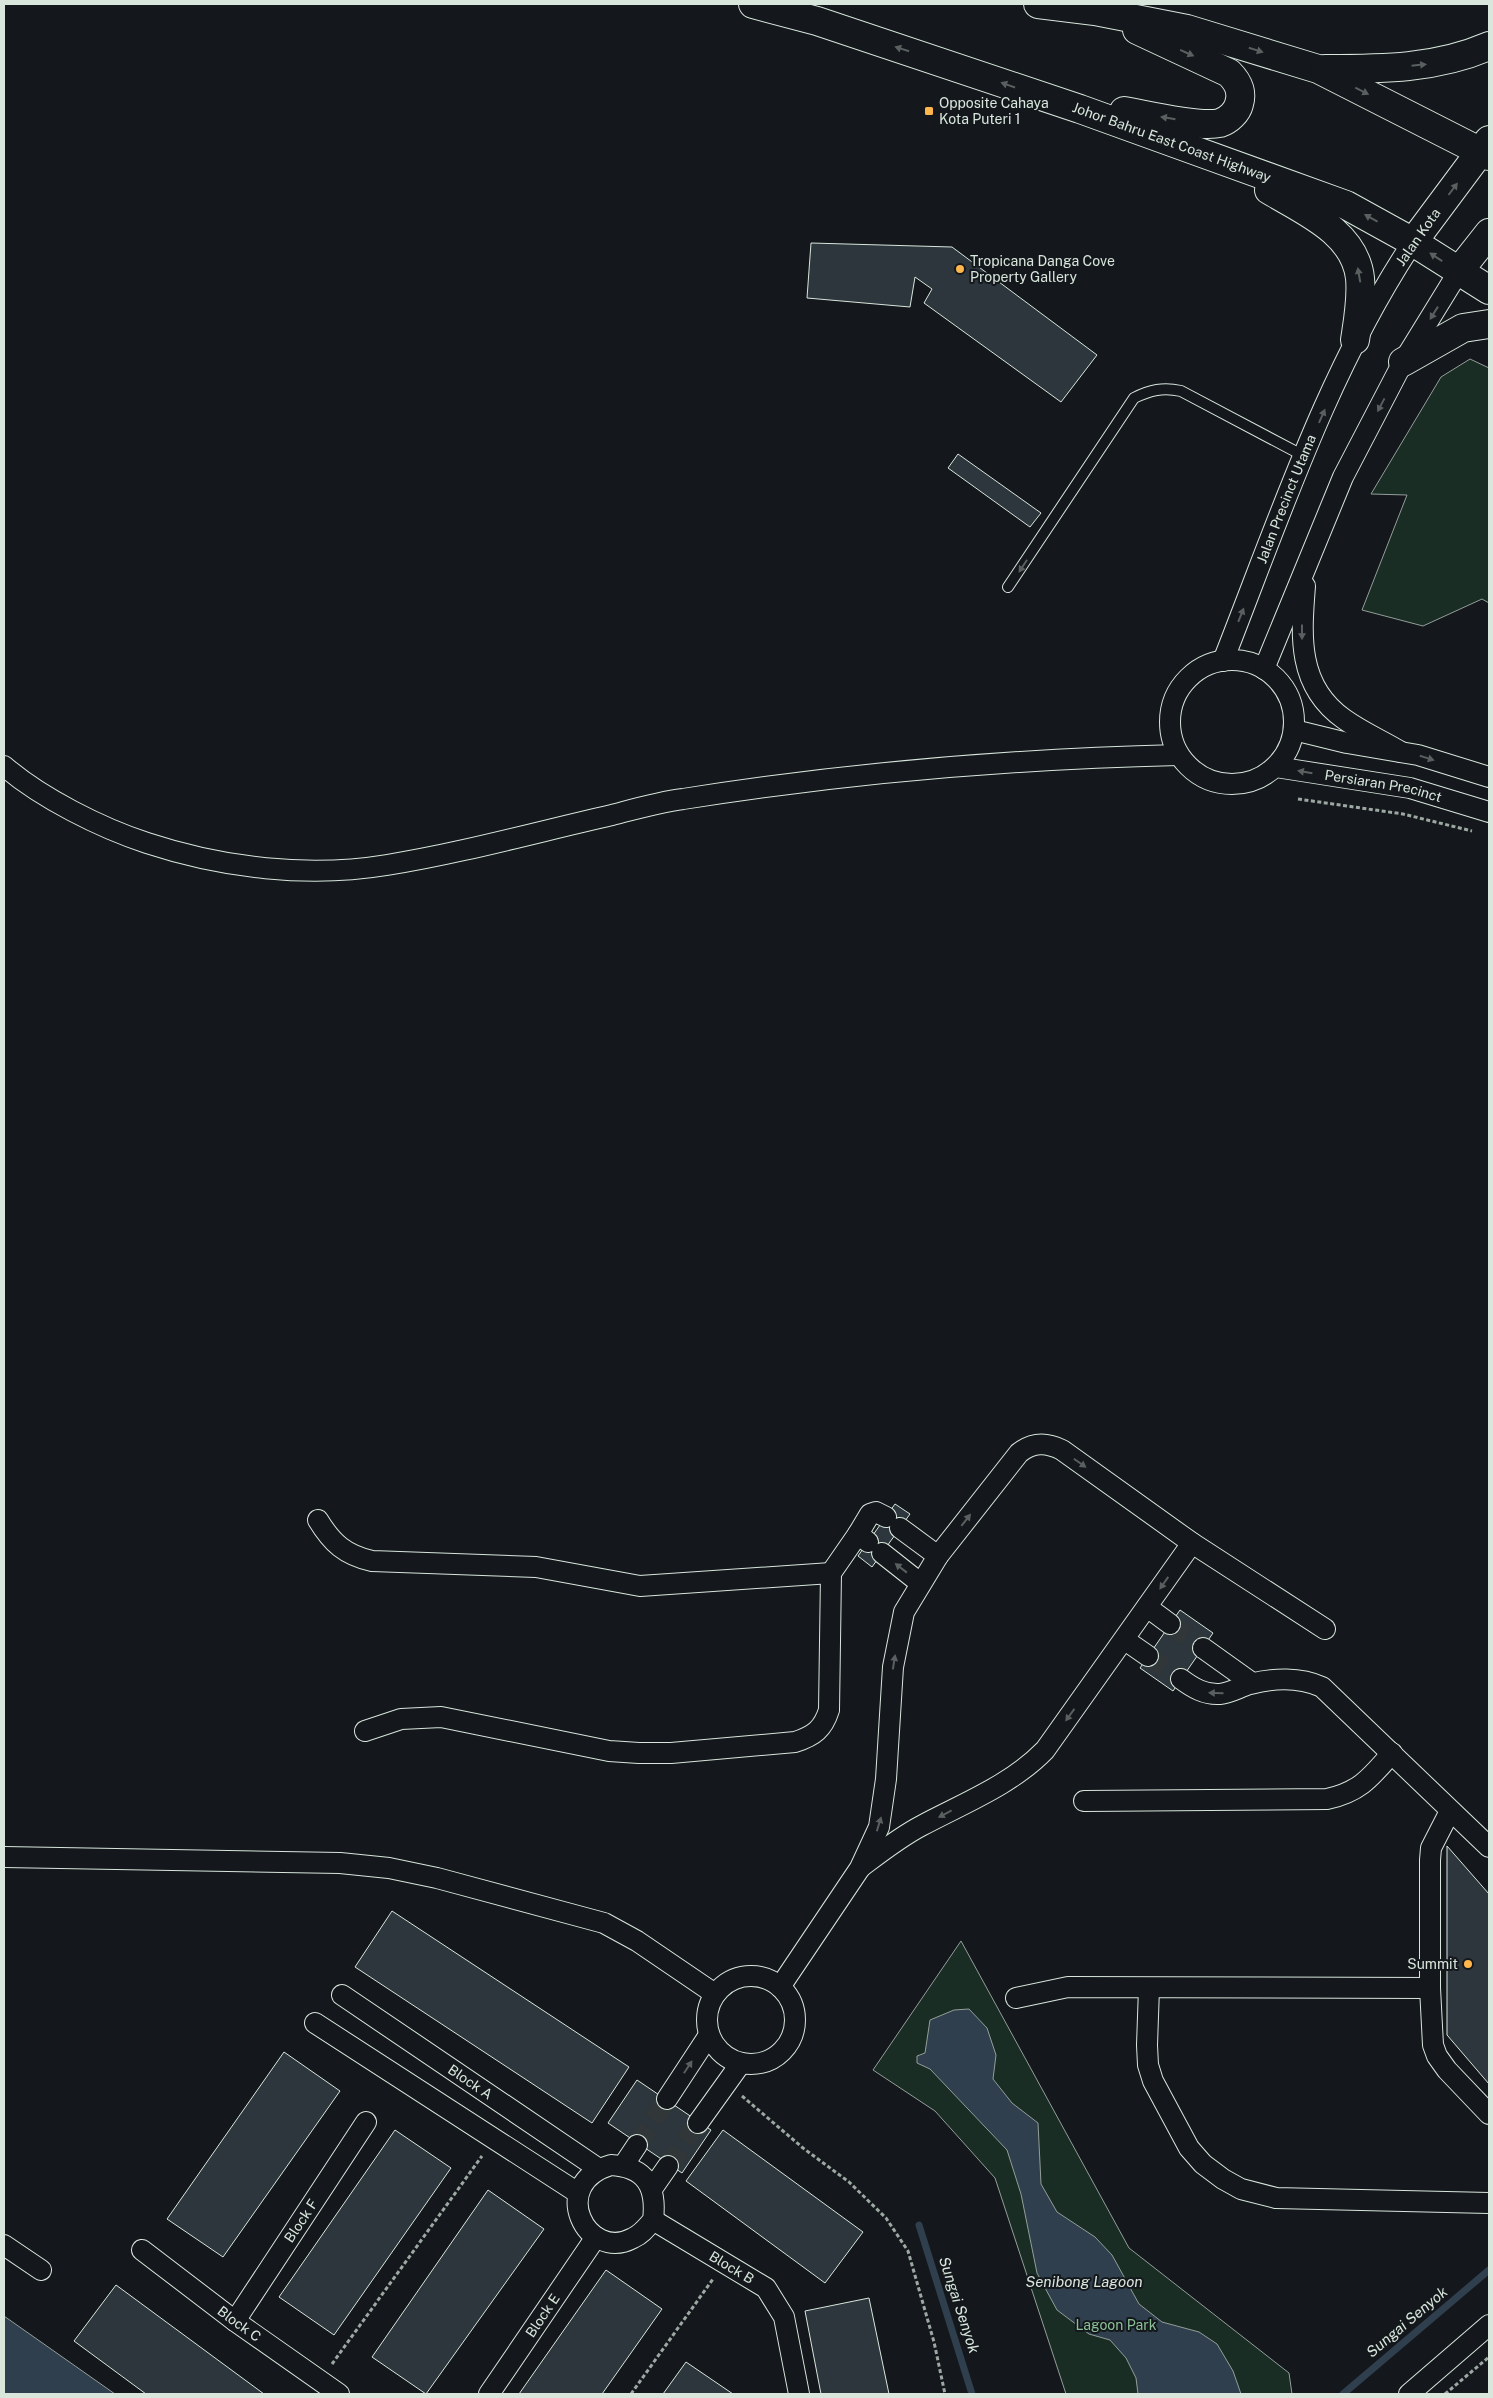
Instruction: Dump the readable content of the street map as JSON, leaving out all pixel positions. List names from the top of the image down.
{
  "streets": {
    "main road": ["Johor Bahru East Coast Highway", "Jalan Kota"],
    "street": [
      "Jalan Precinct Utama",
      "Persiaran Precinct",
      "Block A",
      "Block F",
      "Block B",
      "Block E",
      "Block C"
    ]
  },
  "crossings": [
    ["Johor Bahru East Coast Highway", "Jalan Kota"],
    ["Jalan Kota", "Jalan Precinct Utama"],
    ["Jalan Precinct Utama", "Persiaran Precinct"],
    ["Block A", "Block B"],
    ["Block A", "Block E"],
    ["Block F", "Block C"],
    ["Block B", "Block E"]
  ],
  "water": ["Senibong Lagoon", "Sungai Senyok"],
  "parks": ["Lagoon Park"],
  "places": {
    "transit": ["Opposite Cahaya Kota Puteri 1"],
    "other": ["Tropicana Danga Cove Property Gallery", "Summit"]
  }
}
